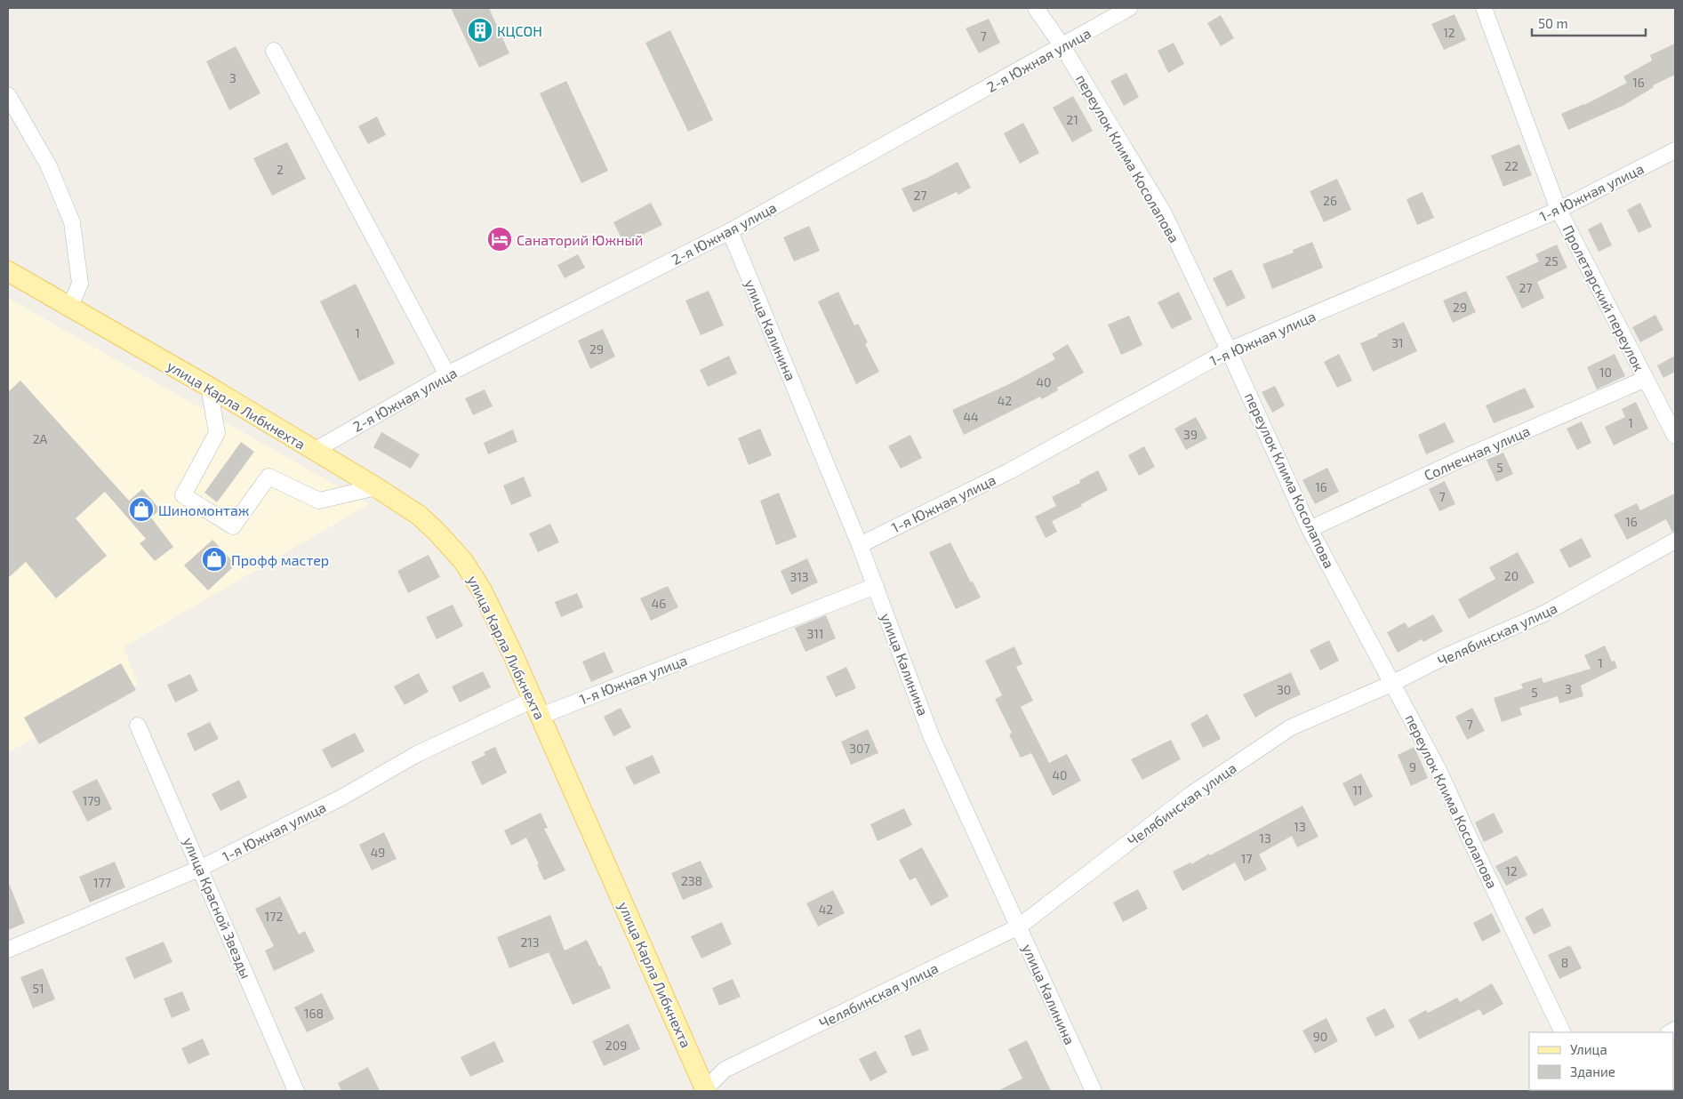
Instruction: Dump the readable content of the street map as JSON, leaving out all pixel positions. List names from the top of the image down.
{
  "streets": {
    "main road": ["улица Карла Либкнехта"],
    "street": [
      "2-я Южная улица",
      "переулок Клима Косолапова",
      "1-я Южная улица",
      "Пролетарский переулок",
      "улица Калинина",
      "Солнечная улица",
      "Челябинская улица",
      "улица Красной Звезды"
    ]
  },
  "crossings": [
    ["2-я Южная улица", "переулок Клима Косолапова"],
    ["2-я Южная улица", "улица Калинина"],
    ["2-я Южная улица", "улица Карла Либкнехта"],
    ["переулок Клима Косолапова", "1-я Южная улица"],
    ["переулок Клима Косолапова", "Солнечная улица"],
    ["переулок Клима Косолапова", "Челябинская улица"],
    ["1-я Южная улица", "Пролетарский переулок"],
    ["1-я Южная улица", "улица Калинина"],
    ["1-я Южная улица", "улица Карла Либкнехта"],
    ["1-я Южная улица", "улица Красной Звезды"],
    ["Пролетарский переулок", "Солнечная улица"],
    ["улица Калинина", "Челябинская улица"],
    ["улица Карла Либкнехта", "Челябинская улица"]
  ],
  "places": {
    "building": ["КЦСОН"],
    "hotel": ["Санаторий Южный"],
    "shop": ["Шиномонтаж", "Профф мастер"]
  },
  "house_numbers": [
    "12",
    "7",
    "3",
    "16",
    "21",
    "22",
    "2",
    "27",
    "26",
    "25",
    "27",
    "29",
    "1",
    "31",
    "29",
    "10",
    "40",
    "42",
    "44",
    "1",
    "39",
    "2А",
    "5",
    "16",
    "7",
    "16",
    "20",
    "313",
    "46",
    "311",
    "1",
    "3",
    "30",
    "5",
    "7",
    "307",
    "9",
    "40",
    "11",
    "179",
    "13",
    "13",
    "49",
    "17",
    "12",
    "238",
    "177",
    "42",
    "172",
    "213",
    "8",
    "51",
    "168",
    "90",
    "209"
  ],
  "legend": ["Улица", "Здание"],
  "scale_bar": "50 m"
}
